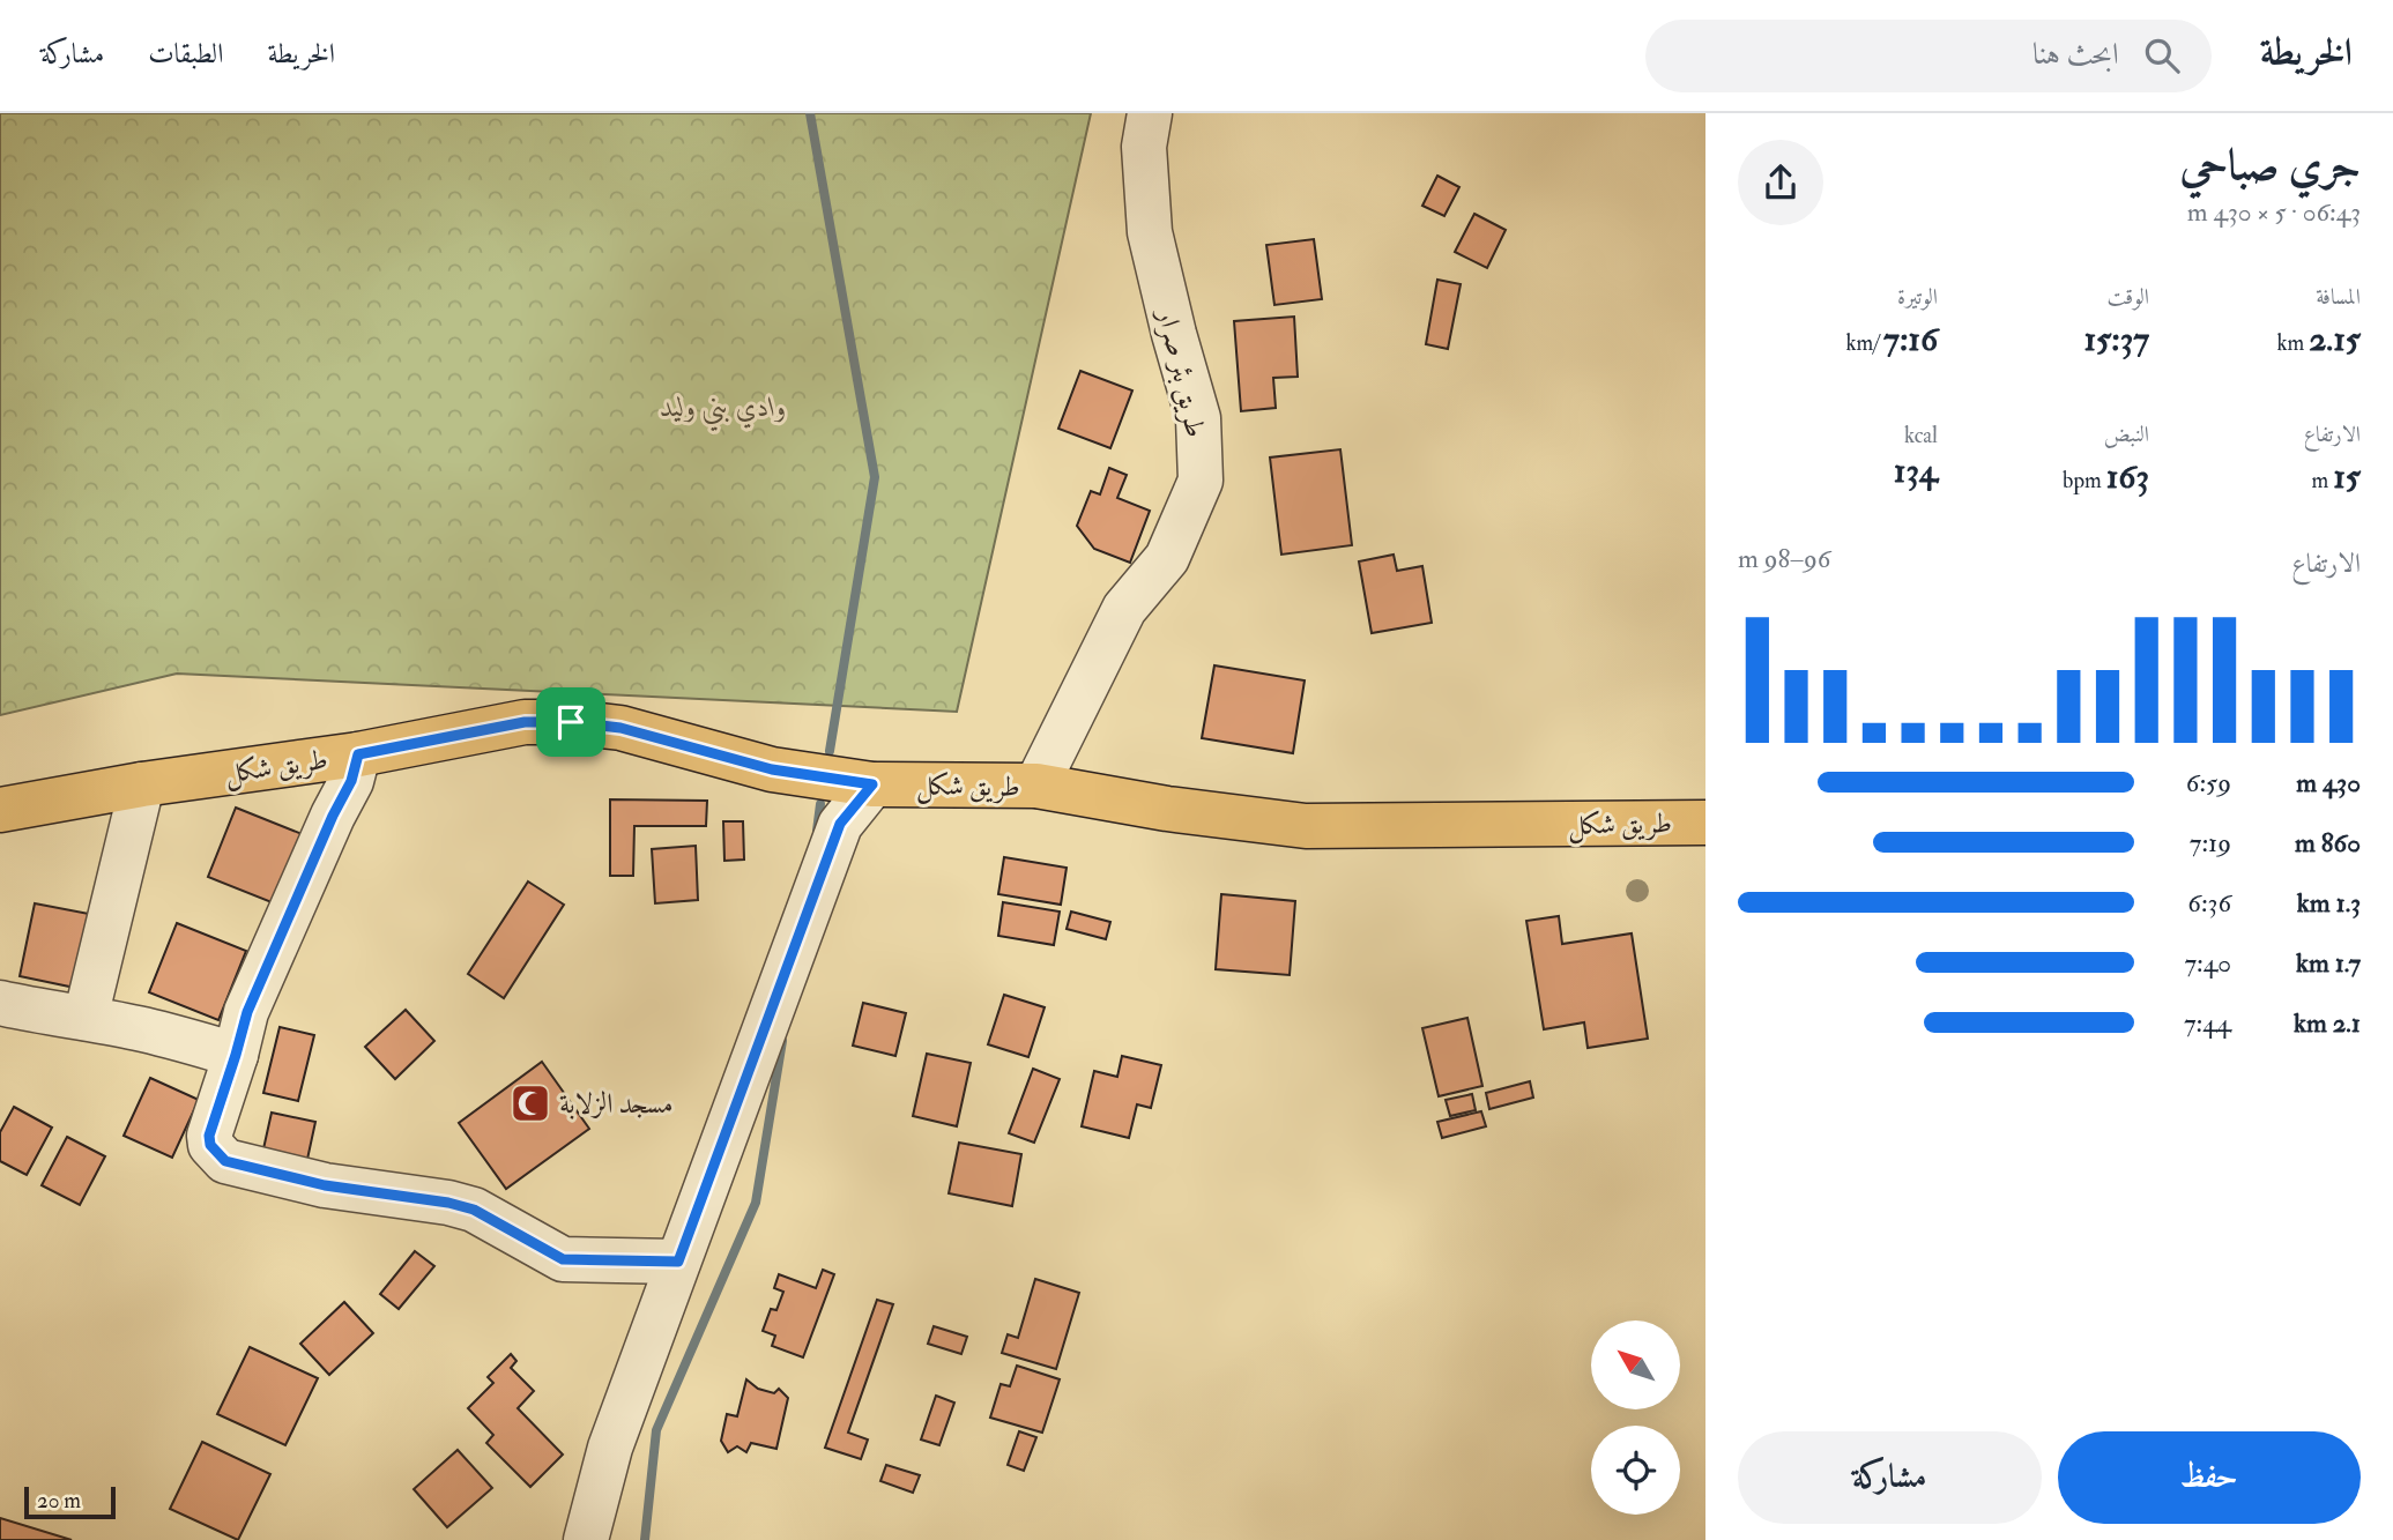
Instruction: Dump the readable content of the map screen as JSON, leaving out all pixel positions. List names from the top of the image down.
{
  "streets": {
    "main road": ["طريق شكل"],
    "street": ["طريق بئر صرار"]
  },
  "crossings": [
    ["طريق بئر صرار", "طريق شكل"]
  ],
  "parks": ["وادي بني وليد"],
  "places": {
    "mosque": ["مسجد الزلابة"]
  },
  "scale_bar": "20 m",
  "north": "top left",
  "page": {
    "header": "الخريطة",
    "search": "ابحث هنا",
    "nav": ["الخريطة", "الطبقات", "مشاركة"],
    "heading": ["جري صباحي", "06:43 · 5 × 430 m"],
    "stats": [
      ["المسافة", "2.15 km"],
      ["الوقت", "15:37"],
      ["الوتيرة", "7:16 /km"],
      ["الارتفاع", "15 m"],
      ["النبض", "163 bpm"],
      ["kcal", "134"]
    ],
    "chart": ["الارتفاع", "96–98 m"],
    "list": [
      {
        "name": "430 m",
        "note": "6:59"
      },
      {
        "name": "860 m",
        "note": "7:19"
      },
      {
        "name": "1.3 km",
        "note": "6:36"
      },
      {
        "name": "1.7 km",
        "note": "7:40"
      },
      {
        "name": "2.1 km",
        "note": "7:44"
      }
    ],
    "buttons": ["حفظ", "مشاركة"],
    "scale": "20 m"
  }
}
